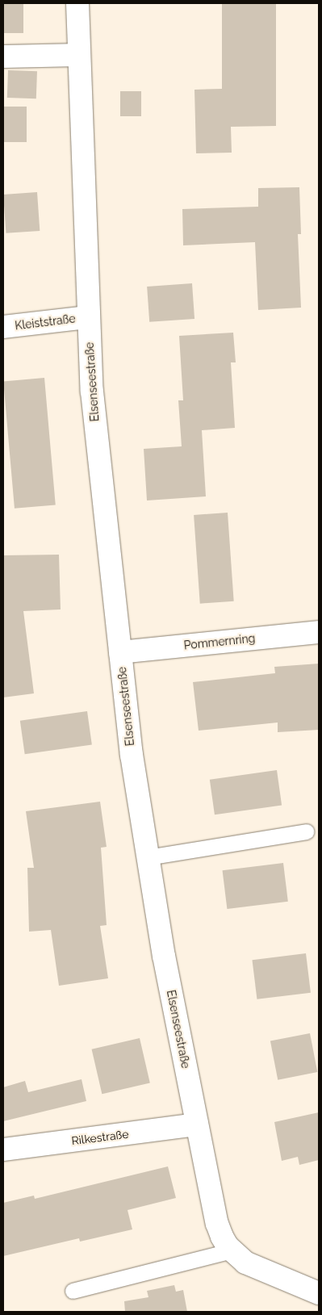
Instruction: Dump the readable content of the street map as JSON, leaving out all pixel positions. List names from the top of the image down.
{
  "streets": {
    "street": [
      "Kleiststraße",
      "Elsenseestraße",
      "Pommernring",
      "Rilkestraße"
    ]
  },
  "crossings": [
    ["Kleiststraße", "Elsenseestraße"],
    ["Elsenseestraße", "Pommernring"],
    ["Elsenseestraße", "Rilkestraße"]
  ]
}
